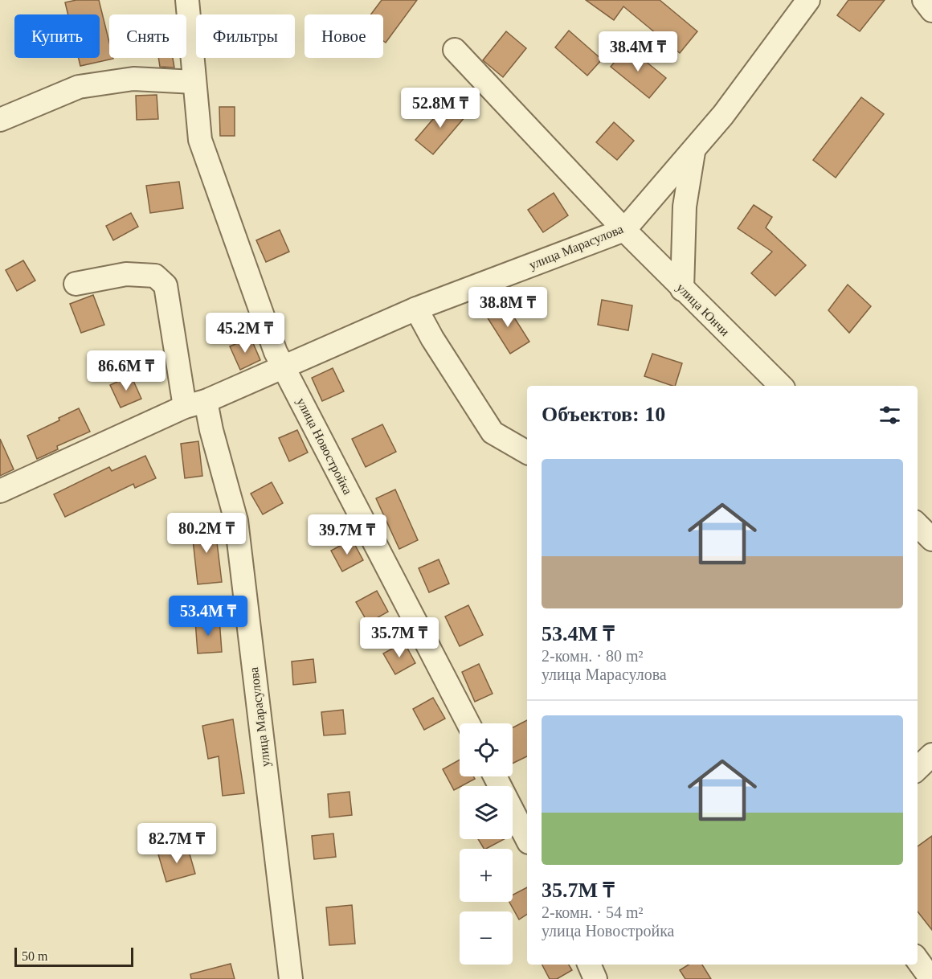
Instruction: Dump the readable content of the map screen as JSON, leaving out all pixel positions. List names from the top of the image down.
{
  "streets": {
    "street": ["улица Марасулова", "улица Юнчи", "улица Новостройка"]
  },
  "crossings": [
    ["улица Марасулова", "улица Юнчи"],
    ["улица Марасулова", "улица Новостройка"]
  ],
  "scale_bar": "50 m",
  "page": {
    "chip": [
      "Купить",
      "Снять",
      "Фильтры",
      "Новое"
    ],
    "price": [
      "38.4M ₸",
      "52.8M ₸",
      "38.8M ₸",
      "45.2M ₸",
      "86.6M ₸",
      "80.2M ₸",
      "39.7M ₸",
      "53.4M ₸",
      "35.7M ₸",
      "82.7M ₸"
    ],
    "heading": "Объектов: 10",
    "list": [
      {
        "name": "53.4M ₸",
        "note": "2-комн. · 80 m² · улица Марасулова"
      },
      {
        "name": "35.7M ₸",
        "note": "2-комн. · 54 m² · улица Новостройка"
      }
    ],
    "map_buttons": ["+", "−"],
    "scale": "50 m"
  }
}
